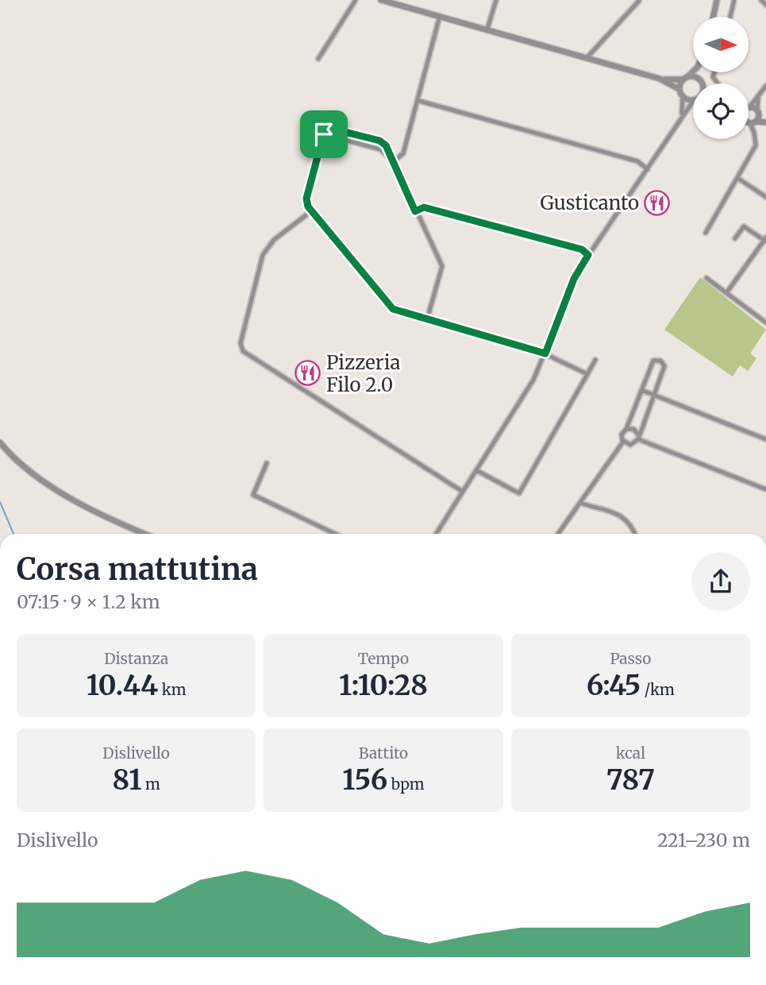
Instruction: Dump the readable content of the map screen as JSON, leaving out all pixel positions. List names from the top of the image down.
{
  "places": {
    "restaurant": ["Gusticanto", "Pizzeria Filo 2.0"]
  },
  "north": "right",
  "page": {
    "heading": ["Corsa mattutina", "07:15 · 9 × 1.2 km"],
    "stats": [
      ["Distanza", "10.44 km"],
      ["Tempo", "1:10:28"],
      ["Passo", "6:45 /km"],
      ["Dislivello", "81 m"],
      ["Battito", "156 bpm"],
      ["kcal", "787"]
    ],
    "chart": ["Dislivello", "221–230 m"]
  }
}
